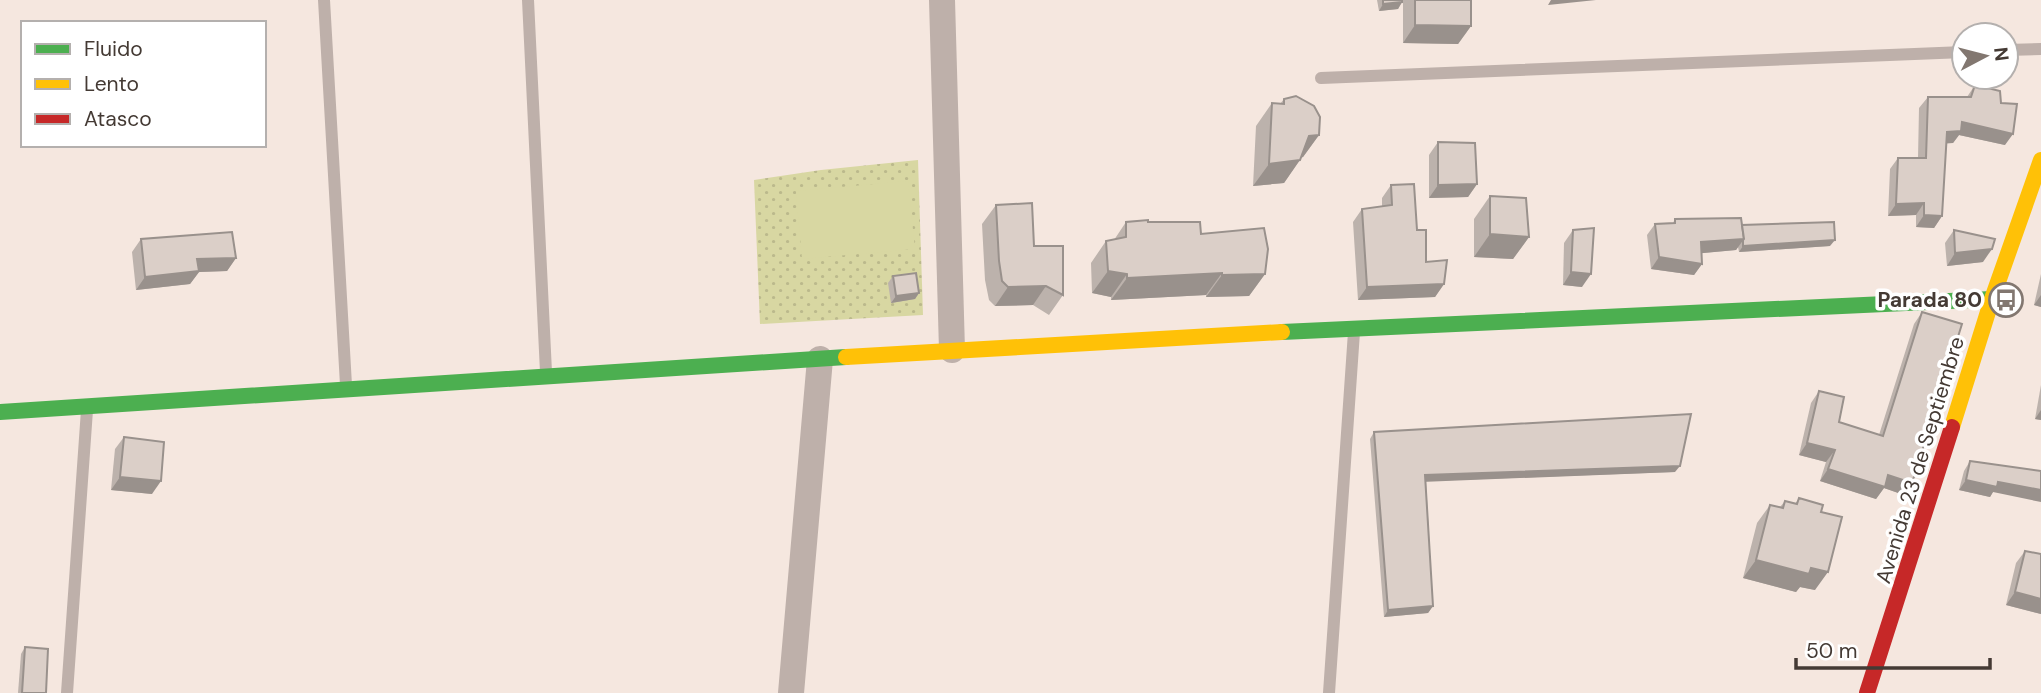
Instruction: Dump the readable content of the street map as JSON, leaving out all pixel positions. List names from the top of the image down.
{
  "streets": {
    "street": ["Avenida 23 de Septiembre"]
  },
  "places": {
    "bus stop": ["Parada 80"]
  },
  "legend": ["Fluido", "Lento", "Atasco"],
  "scale_bar": "50 m",
  "north": "right"
}
